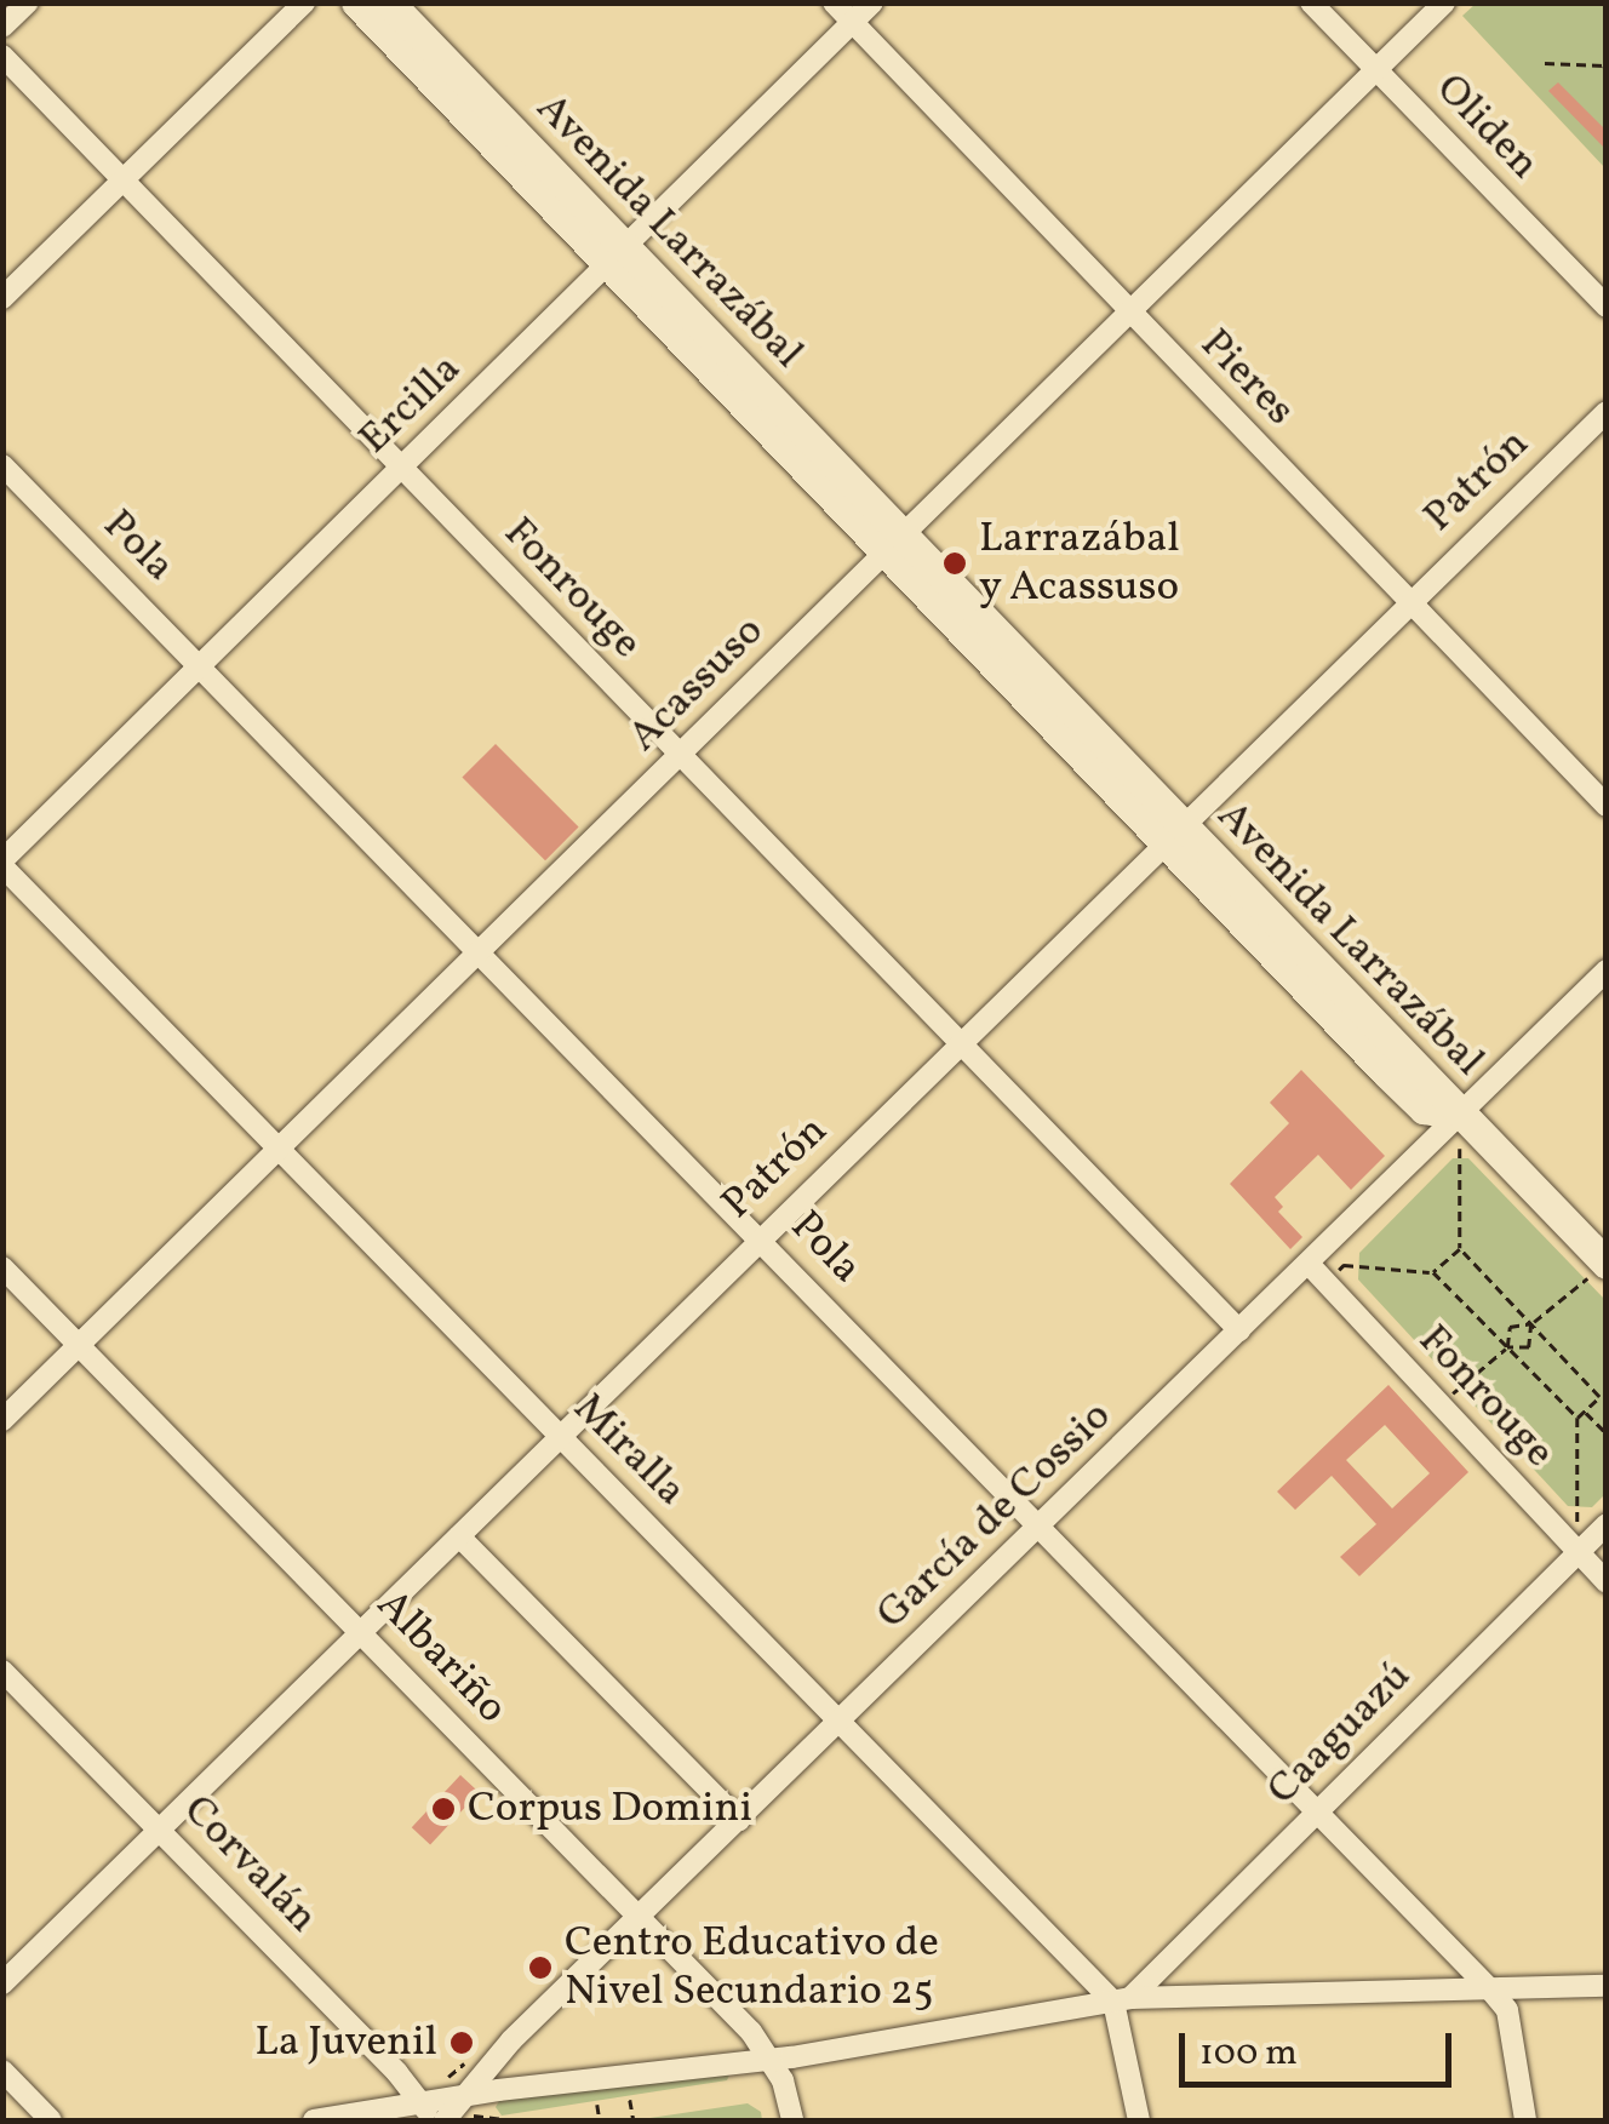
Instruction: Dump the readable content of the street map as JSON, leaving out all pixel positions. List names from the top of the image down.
{
  "streets": {
    "street": [
      "Oliden",
      "Avenida Larrazábal",
      "Pieres",
      "Ercilla",
      "Patrón",
      "Pola",
      "Fonrouge",
      "Acassuso",
      "Miralla",
      "García de Cossio",
      "Albariño",
      "Caaguazú",
      "Corvalán"
    ]
  },
  "crossings": [
    ["Oliden", "Acassuso"],
    ["Avenida Larrazábal", "Ercilla"],
    ["Avenida Larrazábal", "Patrón"],
    ["Avenida Larrazábal", "Acassuso"],
    ["Avenida Larrazábal", "García de Cossio"],
    ["Pieres", "Ercilla"],
    ["Pieres", "Patrón"],
    ["Pieres", "Acassuso"],
    ["Ercilla", "Pola"],
    ["Ercilla", "Fonrouge"],
    ["Ercilla", "Miralla"],
    ["Patrón", "Pola"],
    ["Patrón", "Fonrouge"],
    ["Patrón", "Miralla"],
    ["Patrón", "Albariño"],
    ["Patrón", "Corvalán"],
    ["Pola", "Acassuso"],
    ["Pola", "García de Cossio"],
    ["Pola", "Caaguazú"],
    ["Fonrouge", "Acassuso"],
    ["Fonrouge", "García de Cossio"],
    ["Fonrouge", "Caaguazú"],
    ["Acassuso", "Miralla"],
    ["Acassuso", "Albariño"],
    ["Miralla", "García de Cossio"],
    ["Miralla", "Caaguazú"],
    ["García de Cossio", "Albariño"],
    ["García de Cossio", "Corvalán"]
  ],
  "places": [
    "Larrazábal y Acassuso",
    "Corpus Domini",
    "Centro Educativo de Nivel Secundario 25",
    "La Juvenil"
  ],
  "scale_bar": "100 m"
}
